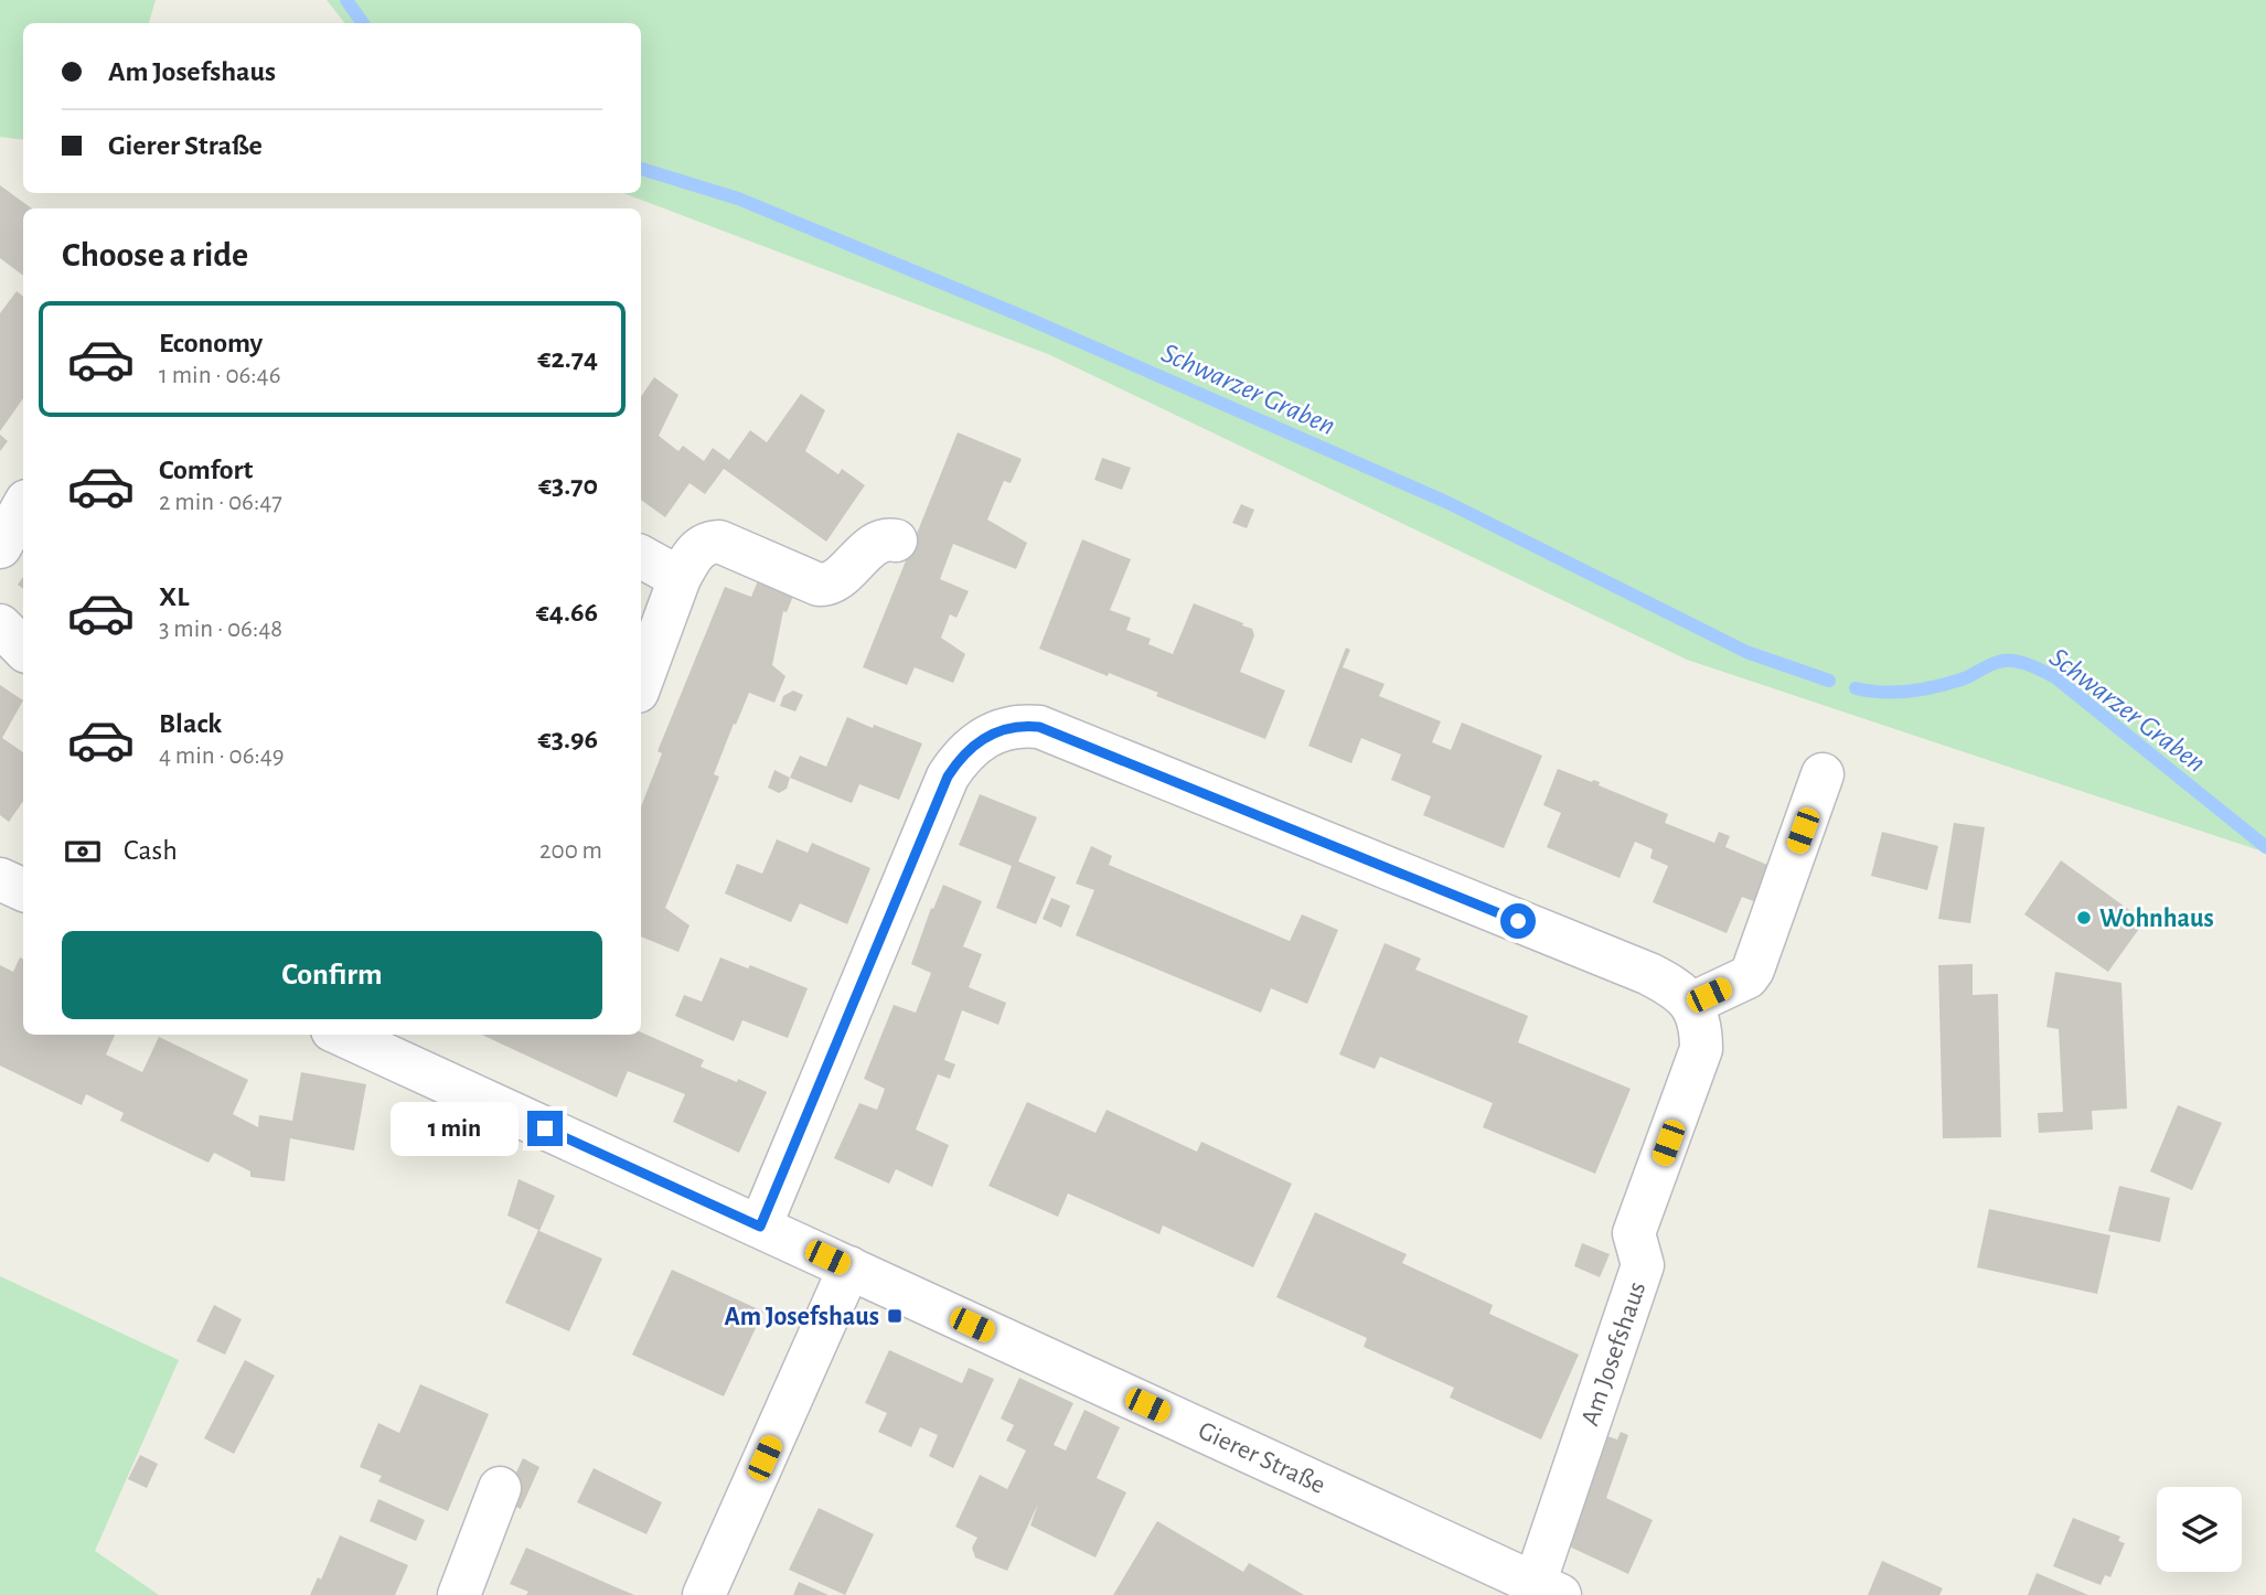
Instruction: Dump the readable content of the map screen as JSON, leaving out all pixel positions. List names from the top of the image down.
{
  "streets": {
    "street": ["Am Josefshaus", "Gierer Straße"]
  },
  "crossings": [
    ["Am Josefshaus", "Gierer Straße"]
  ],
  "water": ["Schwarzer Graben"],
  "places": {
    "other": ["Wohnhaus"],
    "transit": ["Am Josefshaus"]
  },
  "page": {
    "banner": ["Am Josefshaus", "Gierer Straße"],
    "heading": "Choose a ride",
    "list": [
      {
        "name": "Economy",
        "note": "1 min · 06:46",
        "value": "€2.74"
      },
      {
        "name": "Comfort",
        "note": "2 min · 06:47",
        "value": "€3.70"
      },
      {
        "name": "XL",
        "note": "3 min · 06:48",
        "value": "€4.66"
      },
      {
        "name": "Black",
        "note": "4 min · 06:49",
        "value": "€3.96"
      }
    ],
    "pay": ["Cash", "200 m"],
    "buttons": "Confirm",
    "bubble": "1 min"
  }
}
